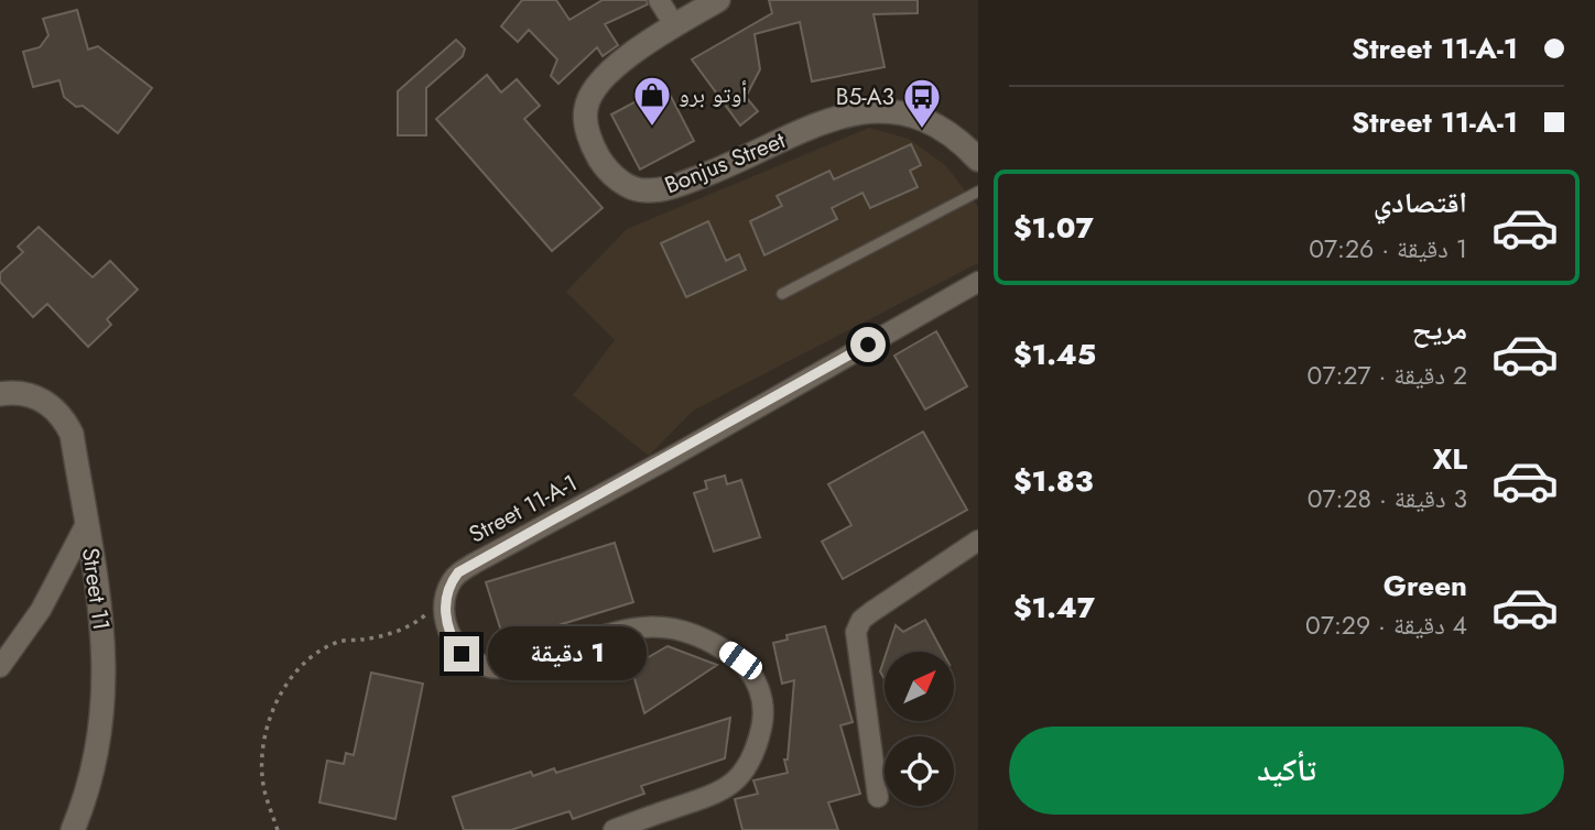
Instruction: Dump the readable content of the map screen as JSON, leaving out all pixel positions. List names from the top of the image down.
{
  "streets": {
    "street": ["Bonjus Street", "Street 11-A-1", "Street 11"]
  },
  "places": {
    "shop": ["أوتو برو"],
    "bus stop": ["B5-A3"]
  },
  "north": "top right",
  "page": {
    "banner": ["Street 11-A-1", "Street 11-A-1"],
    "list": [
      {
        "name": "اقتصادي",
        "note": "1 دقيقة · 07:26",
        "value": "$1.07"
      },
      {
        "name": "مريح",
        "note": "2 دقيقة · 07:27",
        "value": "$1.45"
      },
      {
        "name": "XL",
        "note": "3 دقيقة · 07:28",
        "value": "$1.83"
      },
      {
        "name": "Green",
        "note": "4 دقيقة · 07:29",
        "value": "$1.47"
      }
    ],
    "bubble": "1 دقيقة",
    "buttons": "تأكيد"
  }
}
